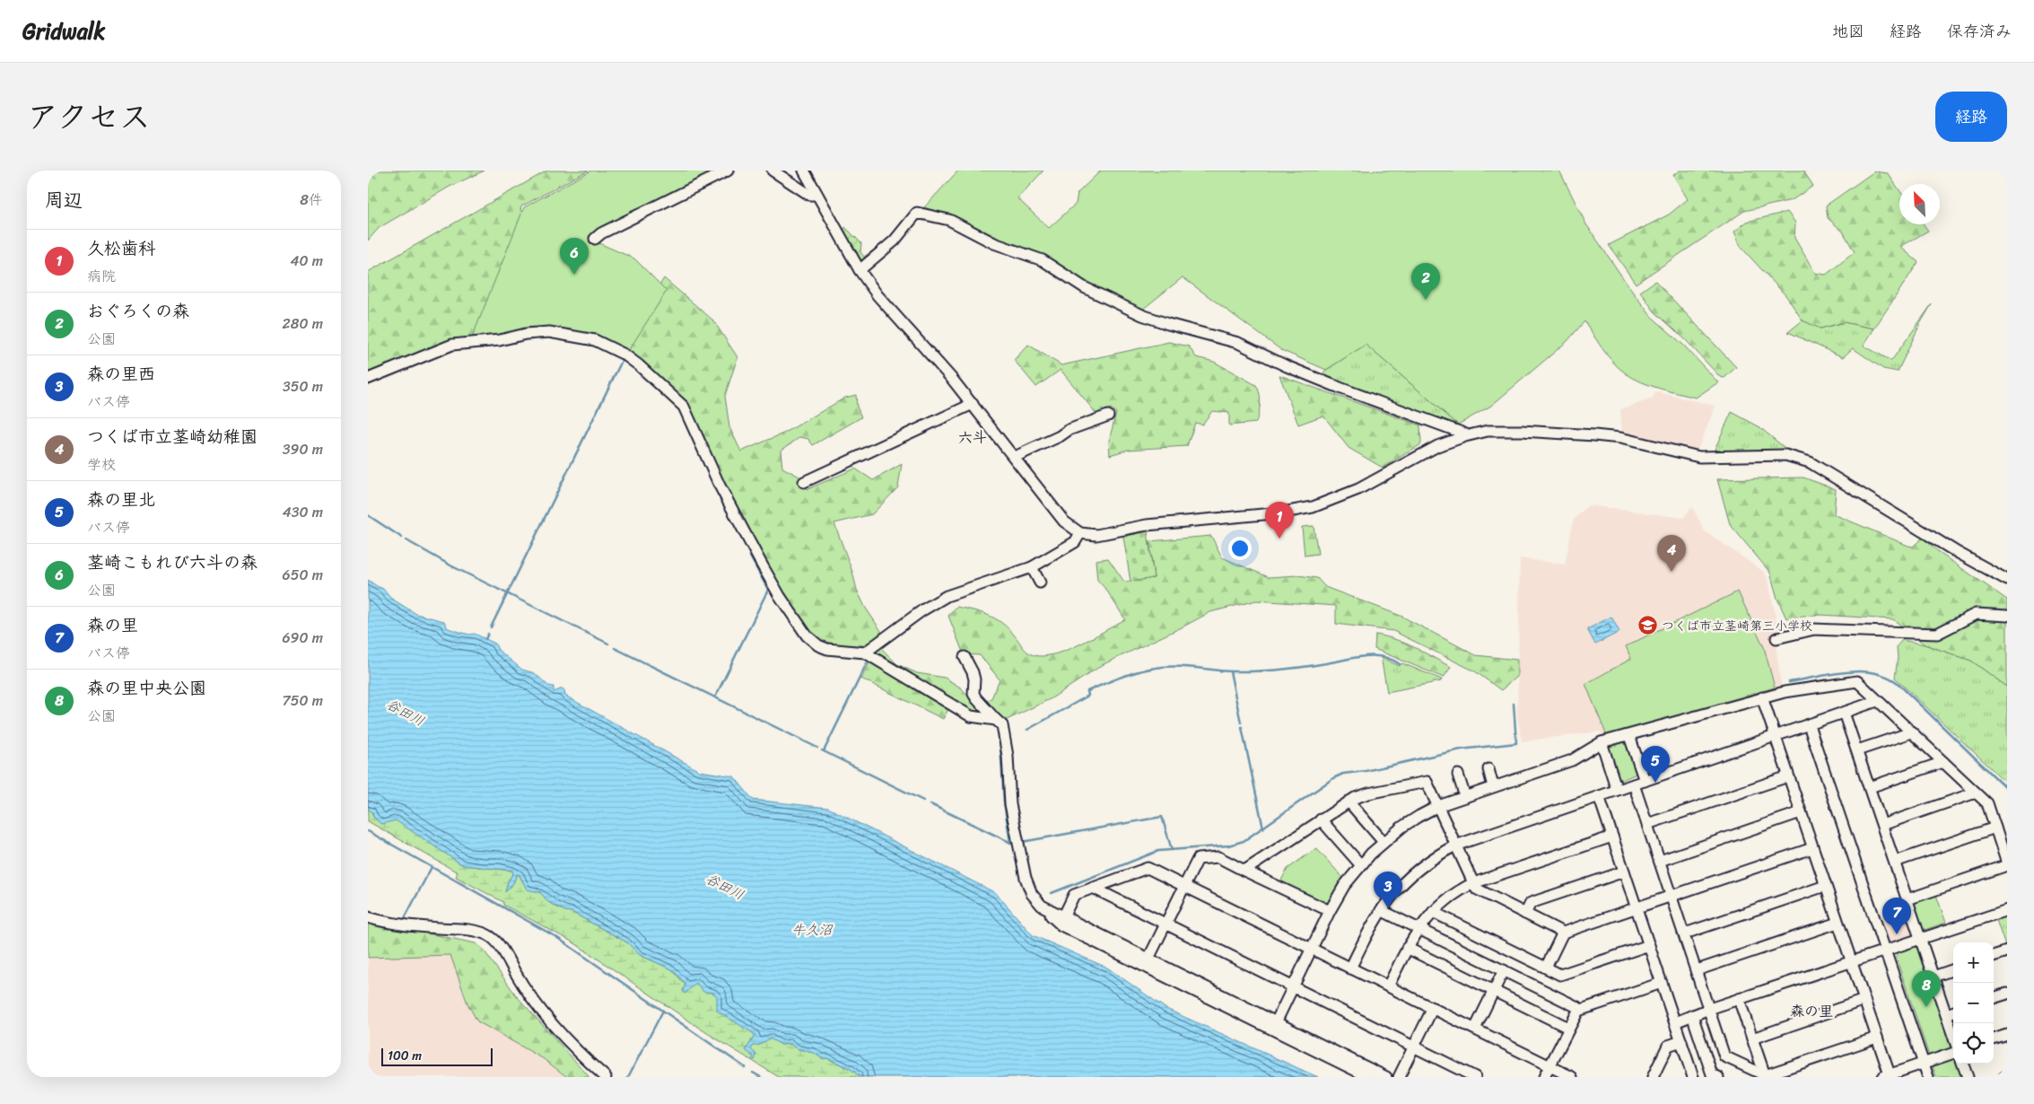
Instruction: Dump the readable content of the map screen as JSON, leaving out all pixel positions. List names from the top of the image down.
{
  "districts": ["六斗", "森の里"],
  "water": ["谷田川", "牛久沼"],
  "places": {
    "school or university": ["つくば市立茎崎第三小学校"]
  },
  "scale_bar": "100 m",
  "north": "top left",
  "page": {
    "header": "Gridwalk",
    "nav": ["地図", "経路", "保存済み"],
    "title": "アクセス",
    "buttons": "経路",
    "heading": ["周辺", "8件"],
    "list": [
      {
        "mark": "1",
        "name": "久松歯科",
        "note": "病院",
        "value": "40 m"
      },
      {
        "mark": "2",
        "name": "おぐろくの森",
        "note": "公園",
        "value": "280 m"
      },
      {
        "mark": "3",
        "name": "森の里西",
        "note": "バス停",
        "value": "350 m"
      },
      {
        "mark": "4",
        "name": "つくば市立茎崎幼稚園",
        "note": "学校",
        "value": "390 m"
      },
      {
        "mark": "5",
        "name": "森の里北",
        "note": "バス停",
        "value": "430 m"
      },
      {
        "mark": "6",
        "name": "茎崎こもれび六斗の森",
        "note": "公園",
        "value": "650 m"
      },
      {
        "mark": "7",
        "name": "森の里",
        "note": "バス停",
        "value": "690 m"
      },
      {
        "mark": "8",
        "name": "森の里中央公園",
        "note": "公園",
        "value": "750 m"
      }
    ],
    "pins": [
      "6",
      "2",
      "1",
      "4",
      "5",
      "3",
      "7",
      "8"
    ],
    "map_buttons": ["+", "−"],
    "scale": "100 m"
  }
}
